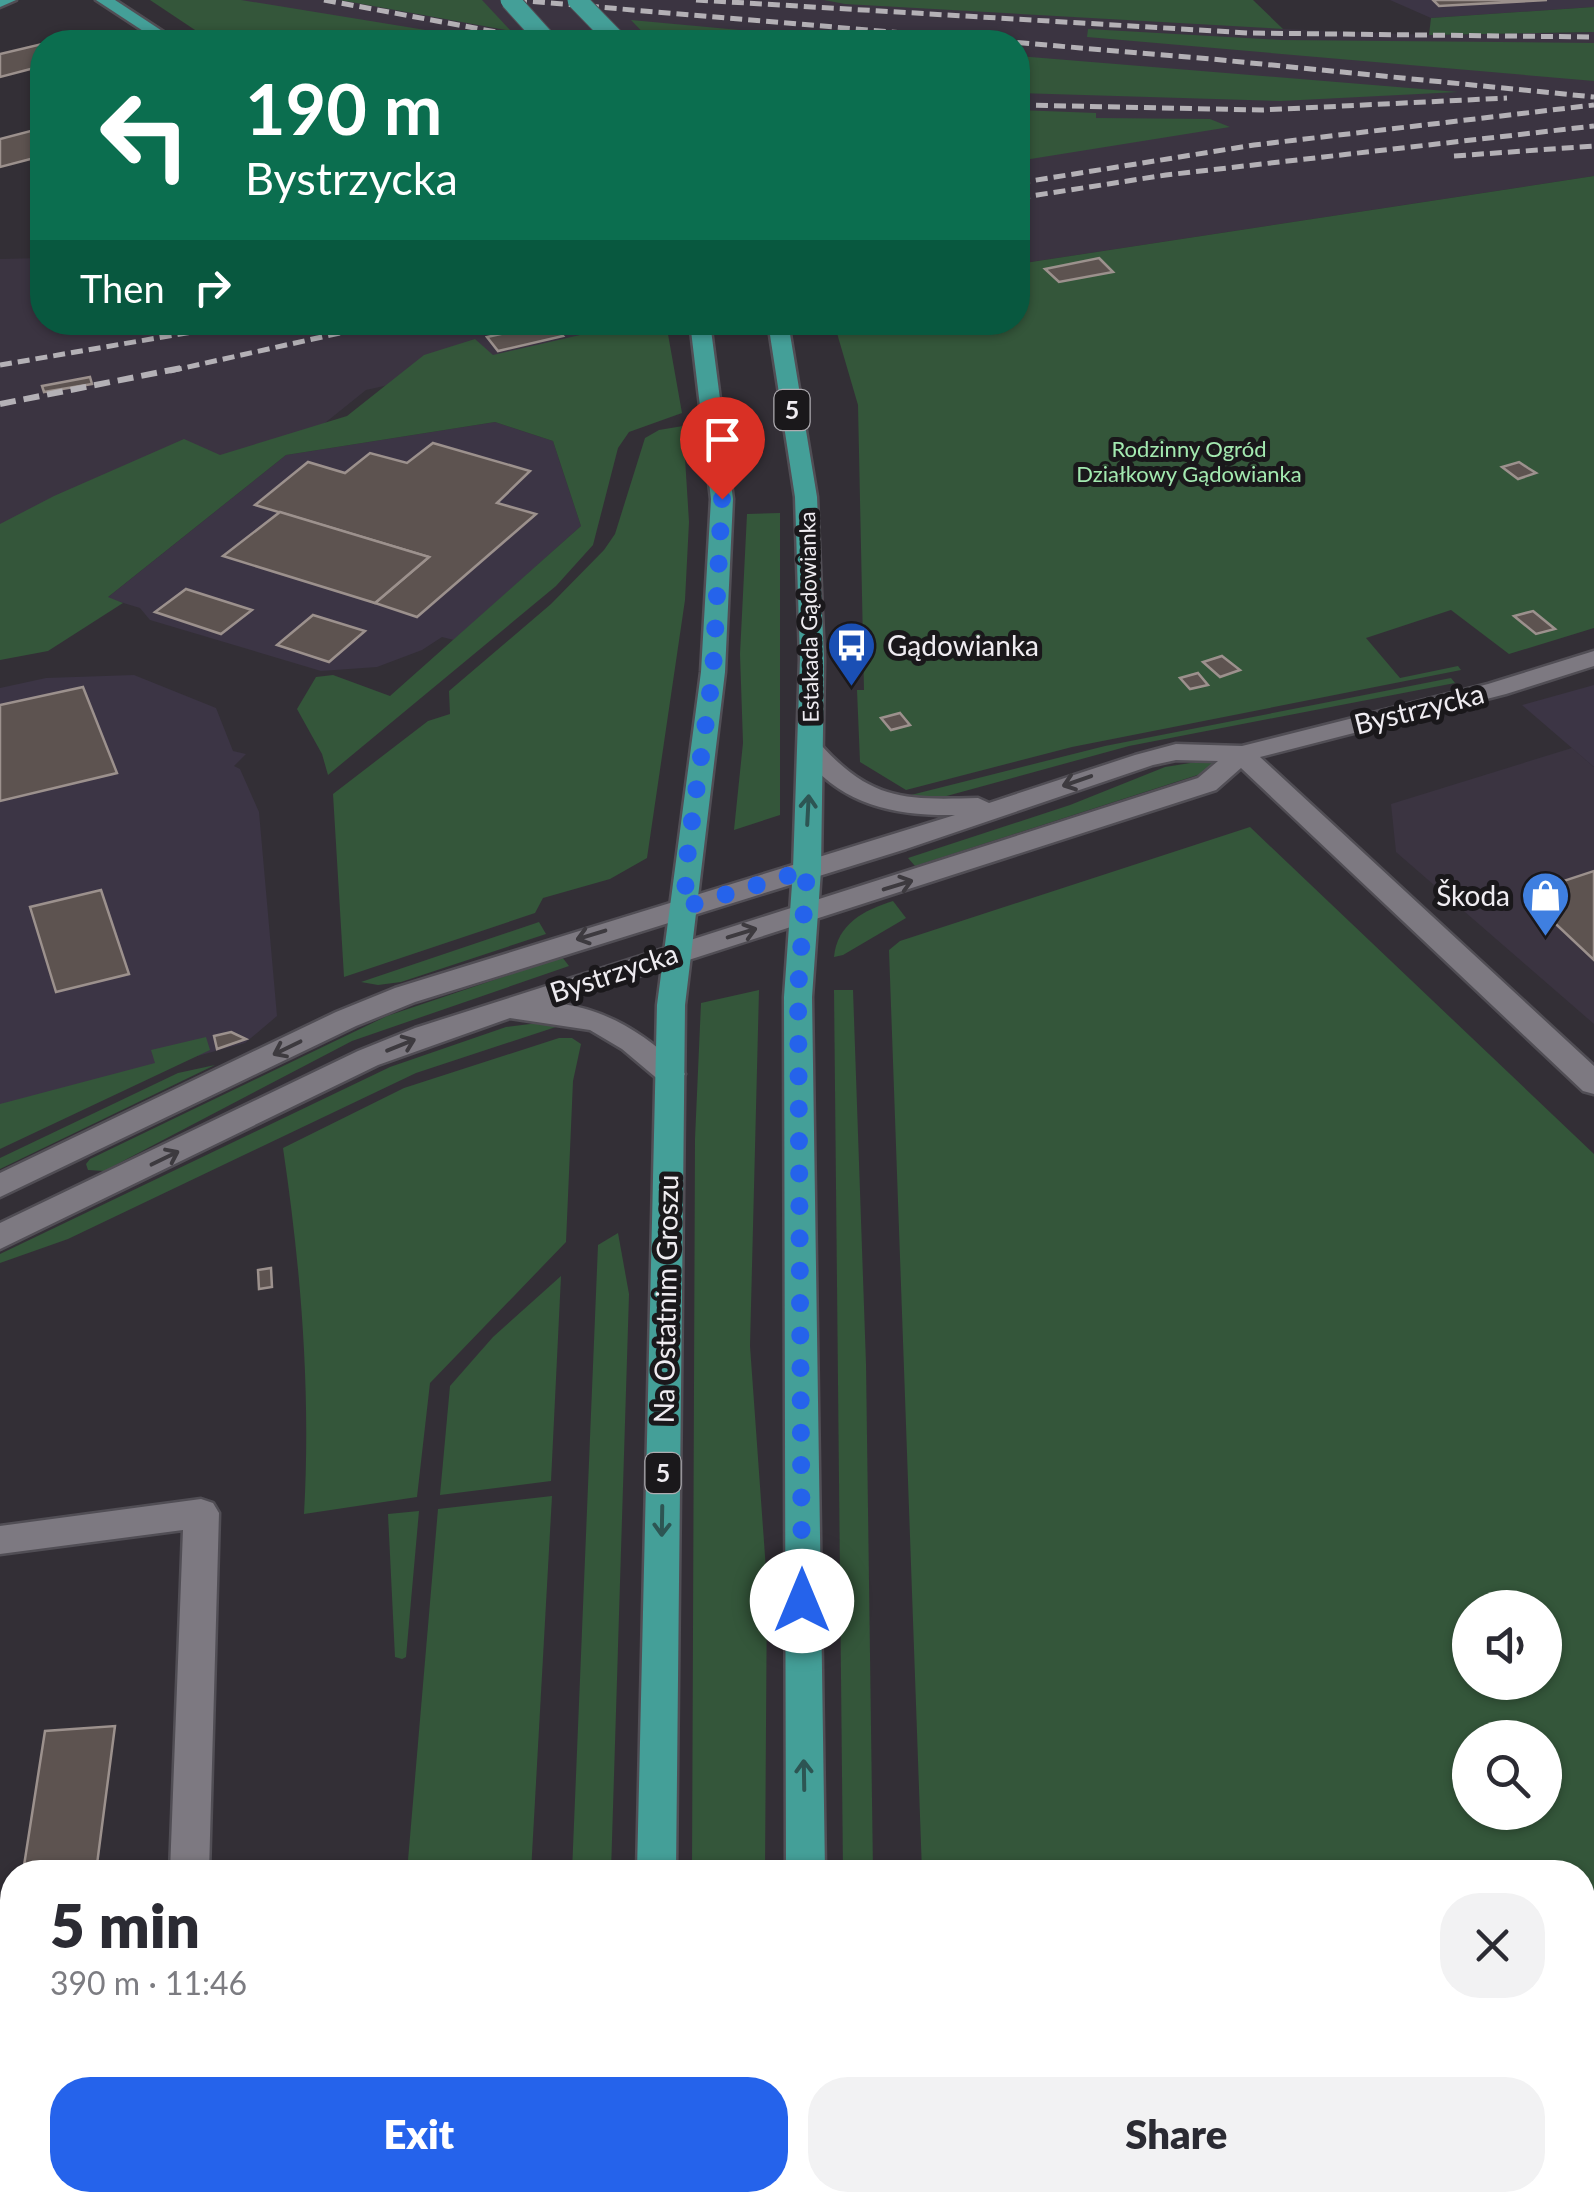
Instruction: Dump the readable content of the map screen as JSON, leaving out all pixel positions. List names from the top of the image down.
{
  "streets": {
    "main road": ["5", "Estakada Gądowianka", "Na Ostatnim Groszu"],
    "street": ["Bystrzycka"]
  },
  "crossings": [
    ["5", "Estakada Gądowianka"],
    ["5", "Bystrzycka"],
    ["5", "Na Ostatnim Groszu"],
    ["Estakada Gądowianka", "Bystrzycka"],
    ["Bystrzycka", "Na Ostatnim Groszu"]
  ],
  "parks": ["Rodzinny Ogród Działkowy Gądowianka"],
  "places": {
    "bus stop": ["Gądowianka"],
    "shop": ["Škoda"]
  },
  "page": {
    "turn": ["190 m", "Bystrzycka"],
    "then": "Then",
    "heading": ["5 min", "390 m · 11:46"],
    "buttons": ["Exit", "Share"]
  }
}
